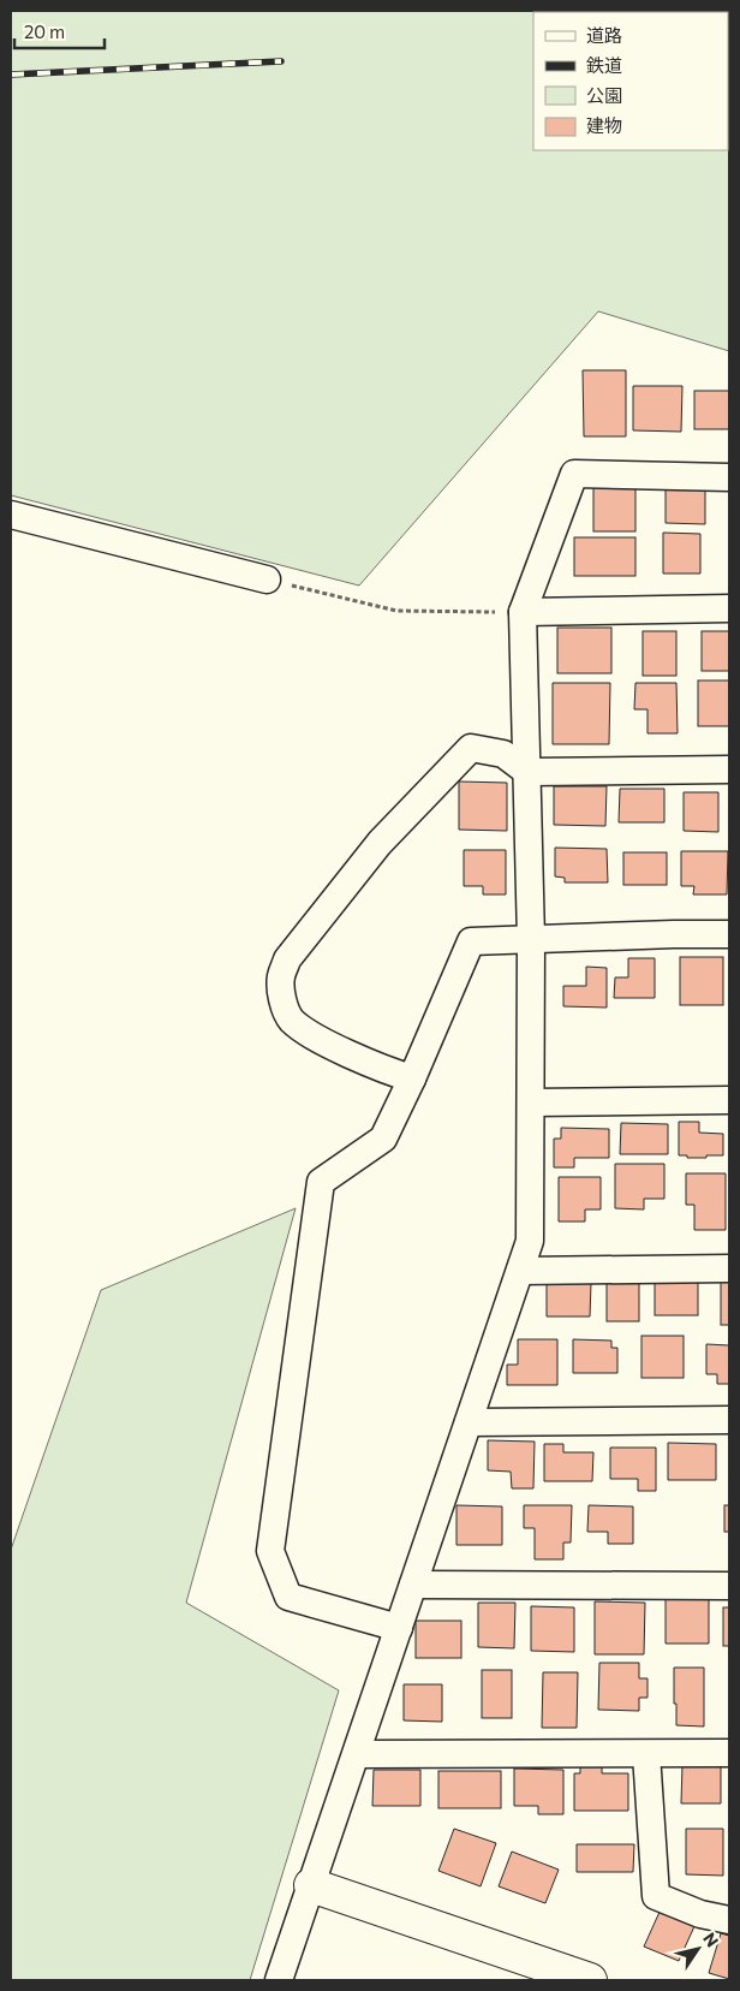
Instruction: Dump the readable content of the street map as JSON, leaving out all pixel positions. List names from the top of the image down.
{
  "legend": [
    "道路",
    "鉄道",
    "公園",
    "建物"
  ],
  "scale_bar": "20 m",
  "north": "top right"
}
